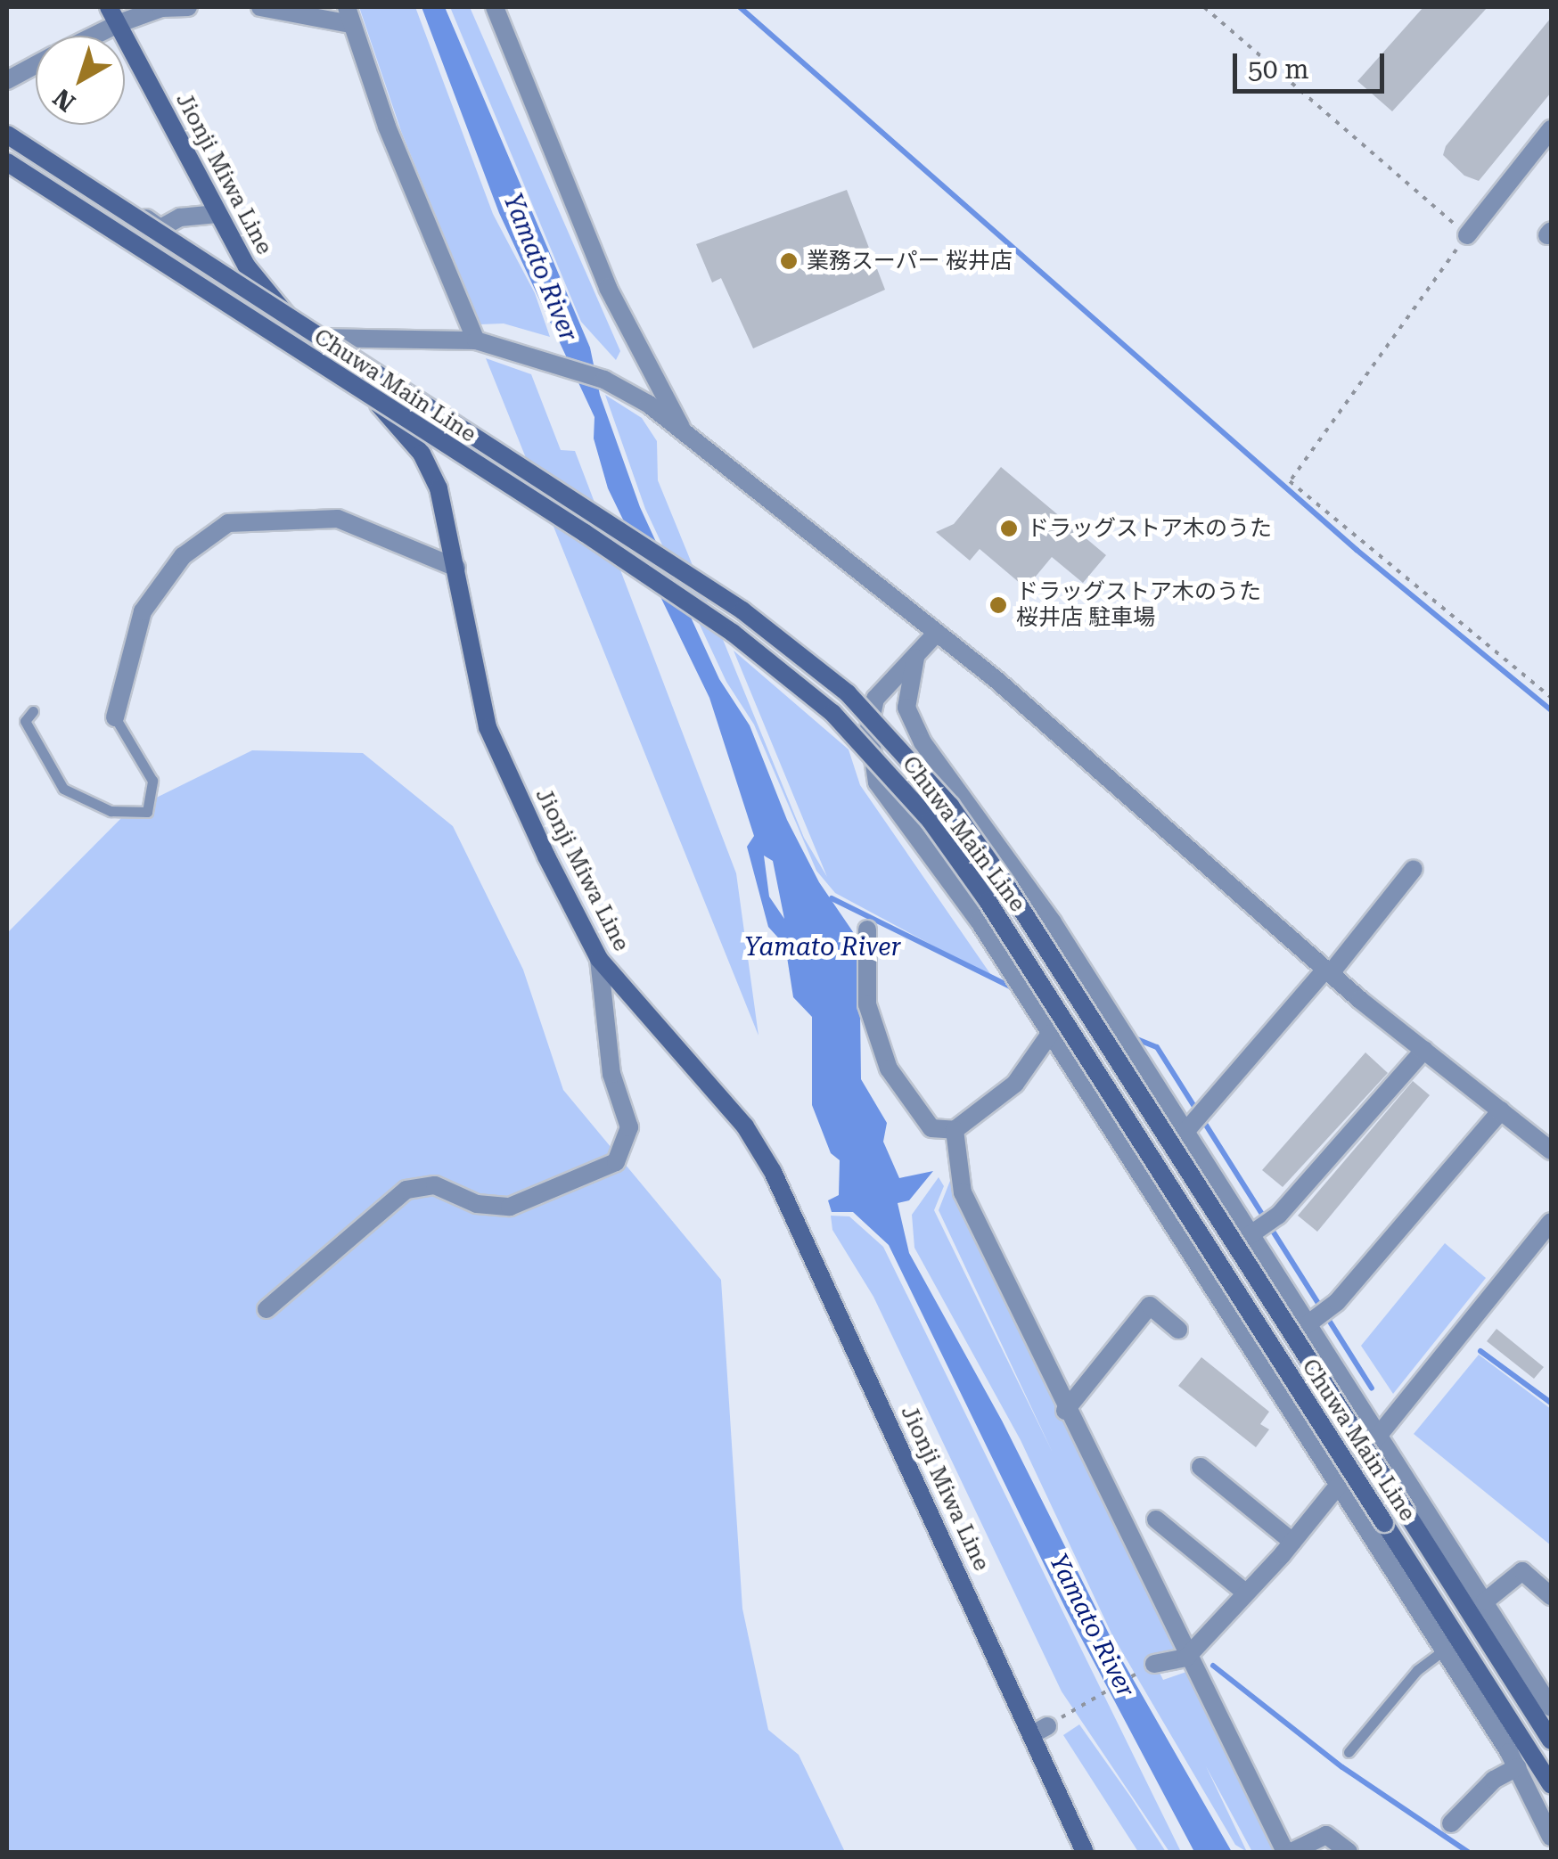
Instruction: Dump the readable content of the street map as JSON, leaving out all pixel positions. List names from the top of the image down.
{
  "streets": {
    "main road": ["Jionji Miwa Line", "Chuwa Main Line"]
  },
  "water": ["Yamato River"],
  "places": ["業務スーパー 桜井店", "ドラッグストア木のうた", "ドラッグストア木のうた 桜井店 駐車場"],
  "scale_bar": "50 m",
  "north": "bottom left"
}
